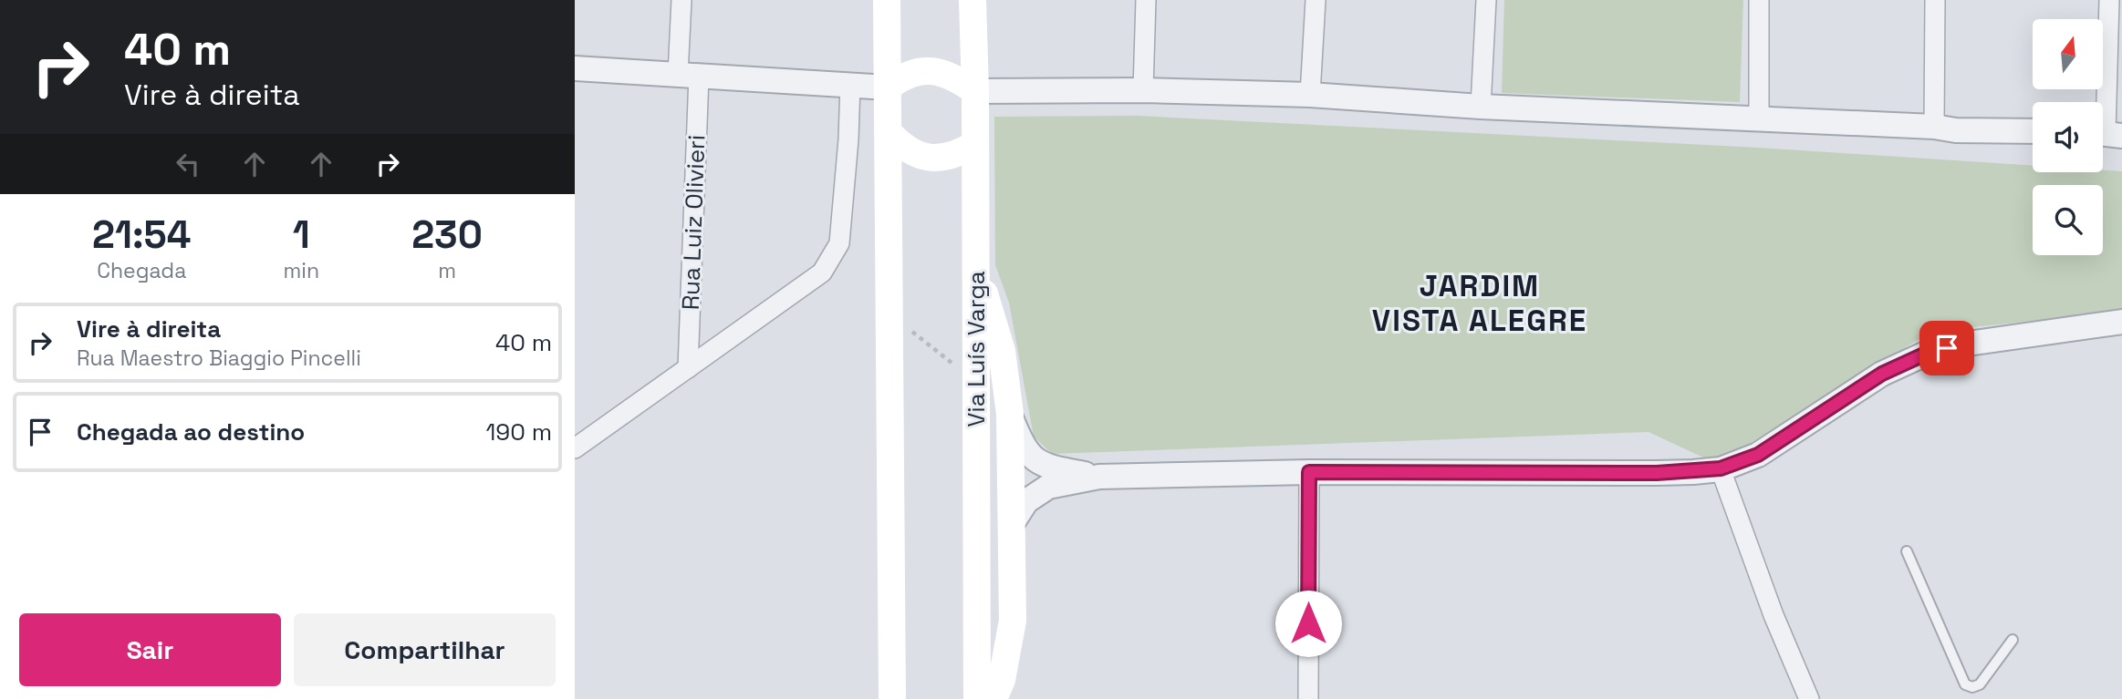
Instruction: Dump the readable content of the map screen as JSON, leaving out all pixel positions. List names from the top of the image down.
{
  "streets": {
    "main road": ["Via Luís Varga"],
    "street": ["Rua Luiz Olivieri"]
  },
  "districts": ["JARDIM VISTA ALEGRE"],
  "north": "top",
  "page": {
    "turn": ["40 m", "Vire à direita"],
    "eta": [
      "21:54",
      "Chegada",
      "1",
      "min",
      "230",
      "m"
    ],
    "list": [
      {
        "name": "Vire à direita",
        "note": "Rua Maestro Biaggio Pincelli",
        "value": "40 m"
      },
      {
        "name": "Chegada ao destino",
        "value": "190 m"
      }
    ],
    "buttons": ["Sair", "Compartilhar"]
  }
}
